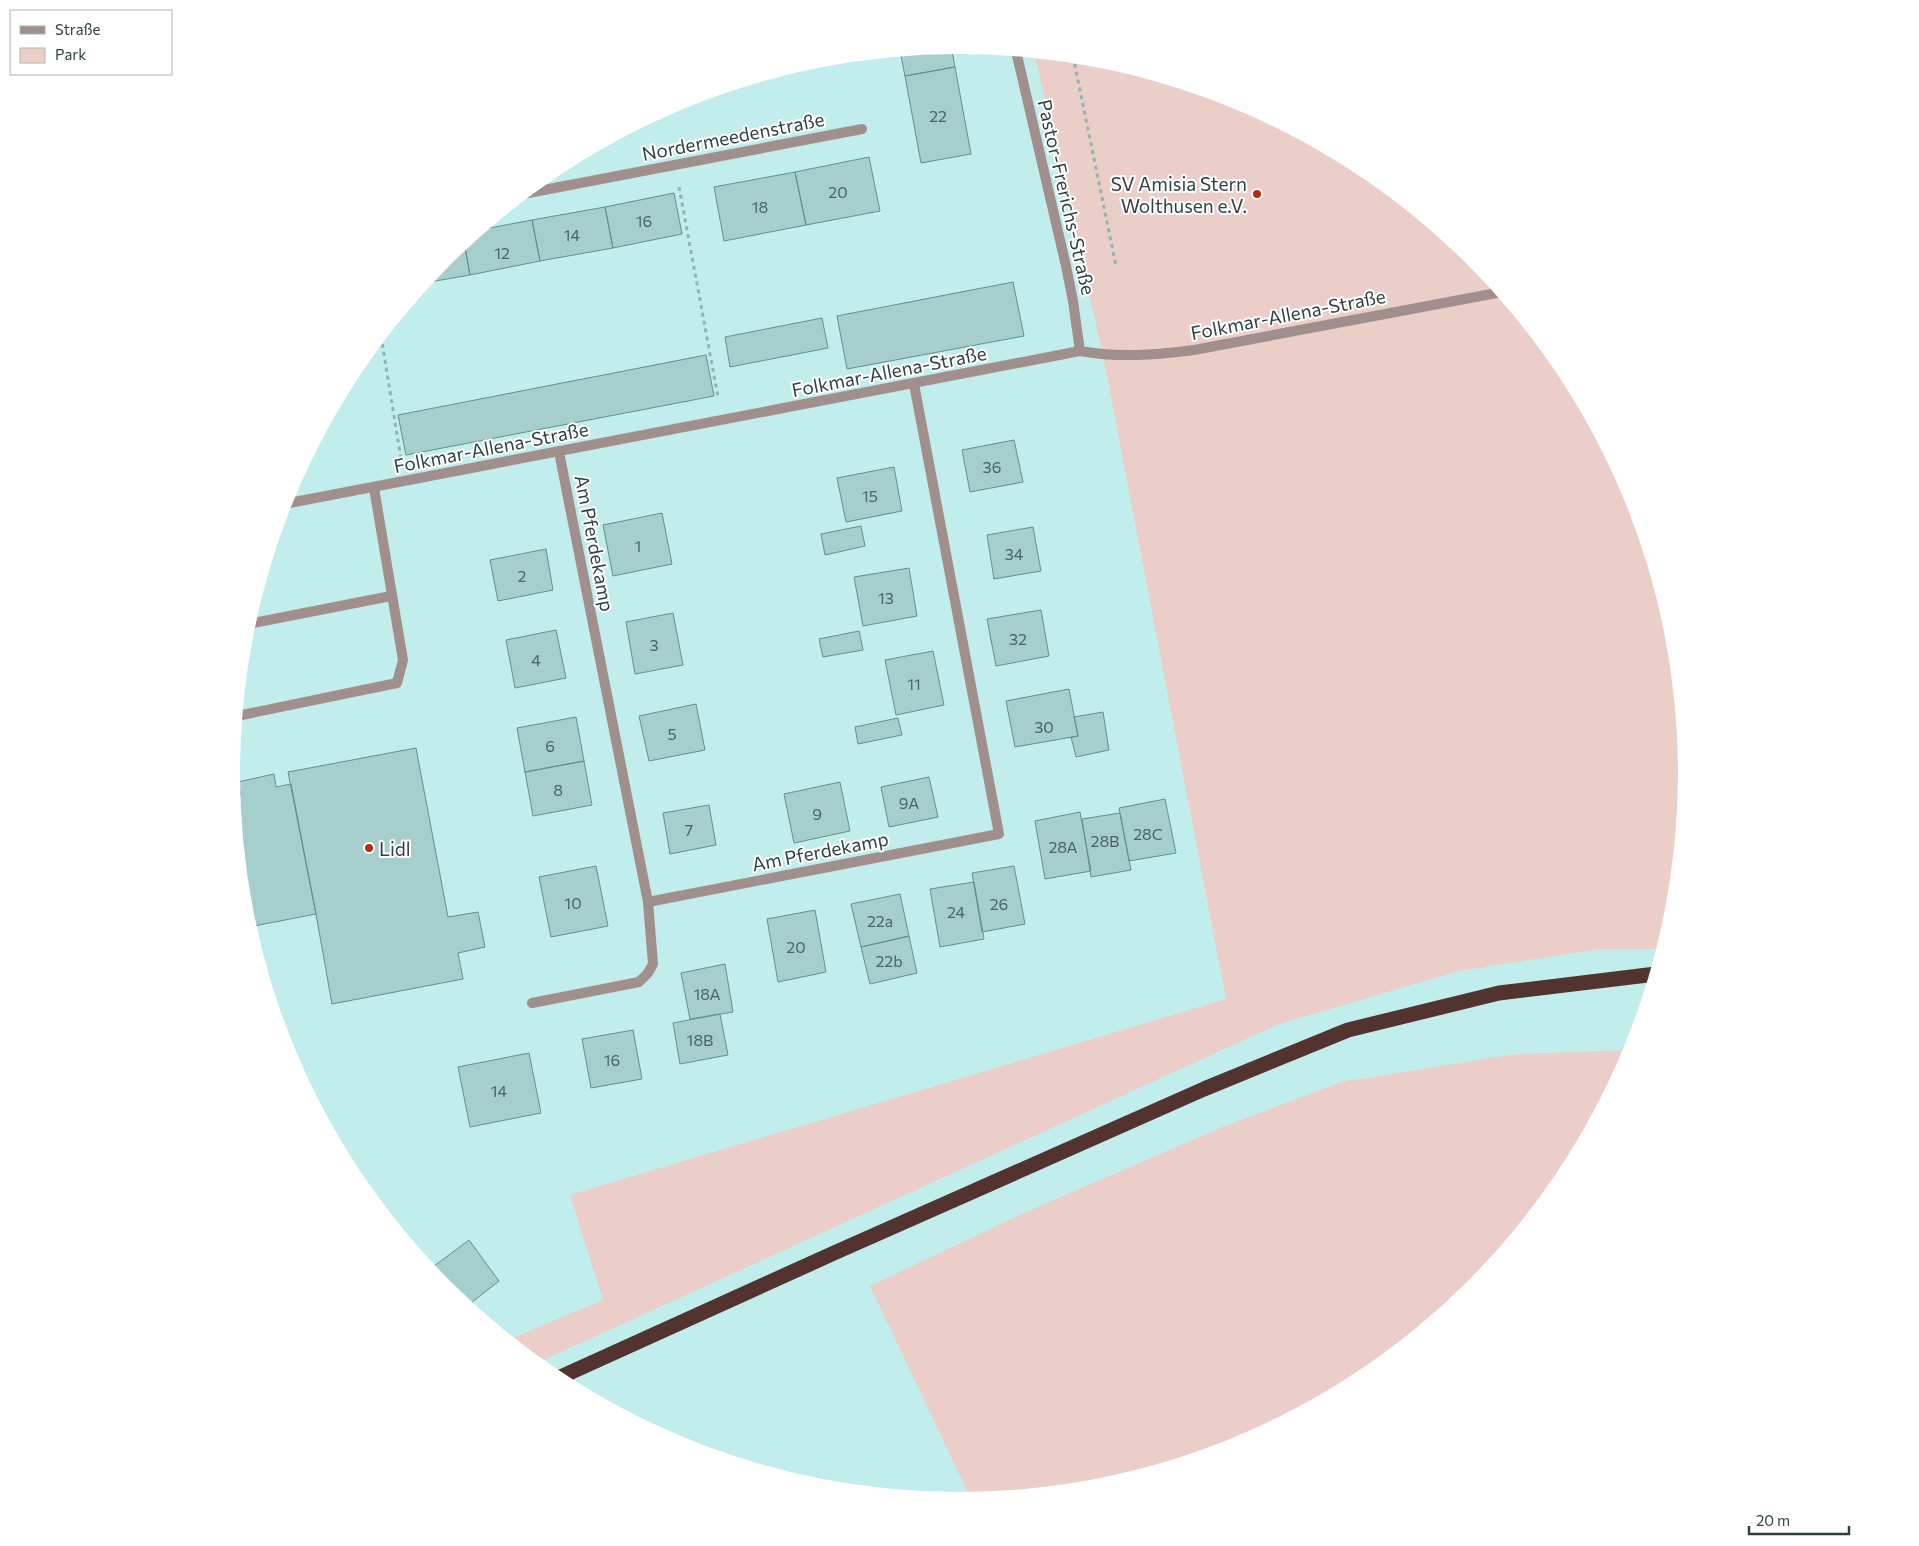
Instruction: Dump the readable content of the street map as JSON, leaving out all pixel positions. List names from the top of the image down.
{
  "streets": {
    "street": [
      "Nordermeedenstraße",
      "Pastor-Frerichs-Straße",
      "Folkmar-Allena-Straße",
      "Am Pferdekamp"
    ]
  },
  "crossings": [
    ["Pastor-Frerichs-Straße", "Folkmar-Allena-Straße"],
    ["Folkmar-Allena-Straße", "Am Pferdekamp"]
  ],
  "places": ["SV Amisia Stern Wolthusen e.V.", "Lidl"],
  "house_numbers": [
    "22",
    "20",
    "18",
    "16",
    "14",
    "12",
    "36",
    "15",
    "1",
    "34",
    "2",
    "13",
    "32",
    "3",
    "4",
    "11",
    "30",
    "5",
    "6",
    "8",
    "9A",
    "9",
    "7",
    "28C",
    "28B",
    "28A",
    "10",
    "26",
    "24",
    "22a",
    "20",
    "22b",
    "18A",
    "18B",
    "16",
    "14"
  ],
  "legend": ["Straße", "Park"],
  "scale_bar": "20 m"
}
